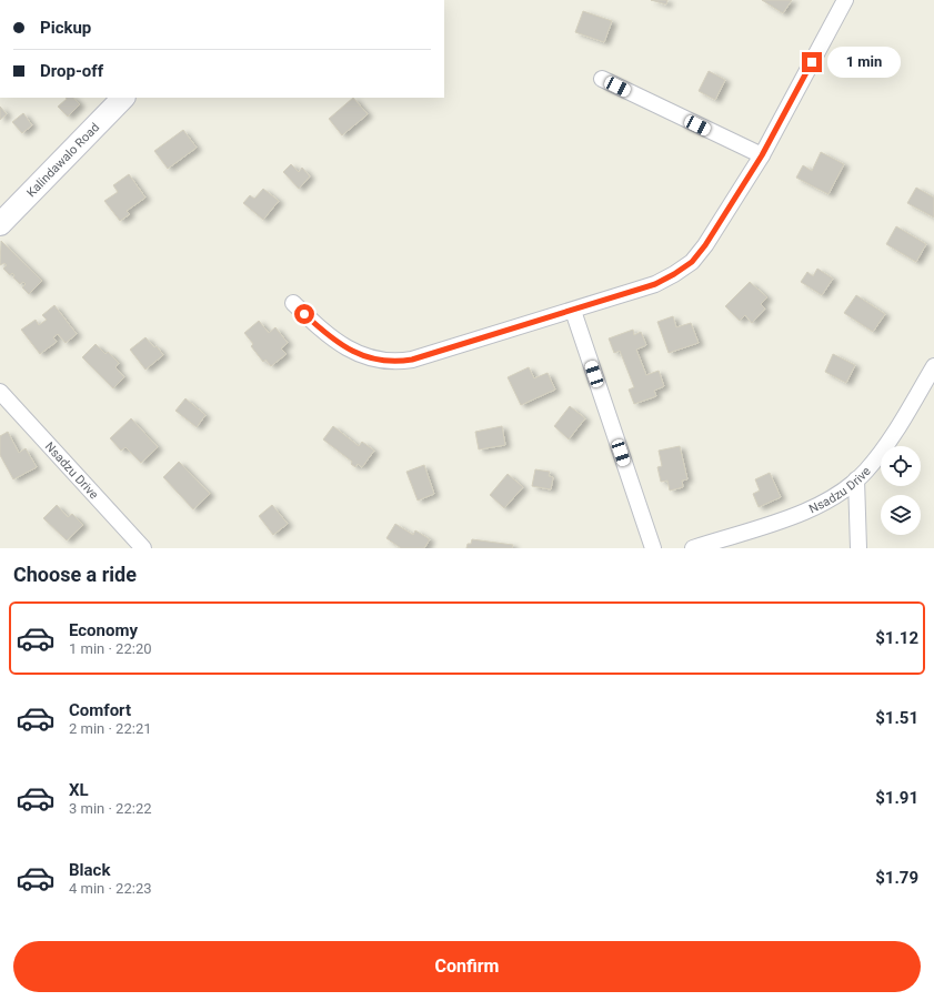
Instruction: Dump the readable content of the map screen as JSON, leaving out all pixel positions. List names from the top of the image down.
{
  "streets": {
    "street": ["Kalindawalo Road", "Nsadzu Drive"]
  },
  "page": {
    "banner": ["Pickup", "Drop-off"],
    "bubble": "1 min",
    "heading": "Choose a ride",
    "list": [
      {
        "name": "Economy",
        "note": "1 min · 22:20",
        "value": "$1.12"
      },
      {
        "name": "Comfort",
        "note": "2 min · 22:21",
        "value": "$1.51"
      },
      {
        "name": "XL",
        "note": "3 min · 22:22",
        "value": "$1.91"
      },
      {
        "name": "Black",
        "note": "4 min · 22:23",
        "value": "$1.79"
      }
    ],
    "buttons": "Confirm"
  }
}
